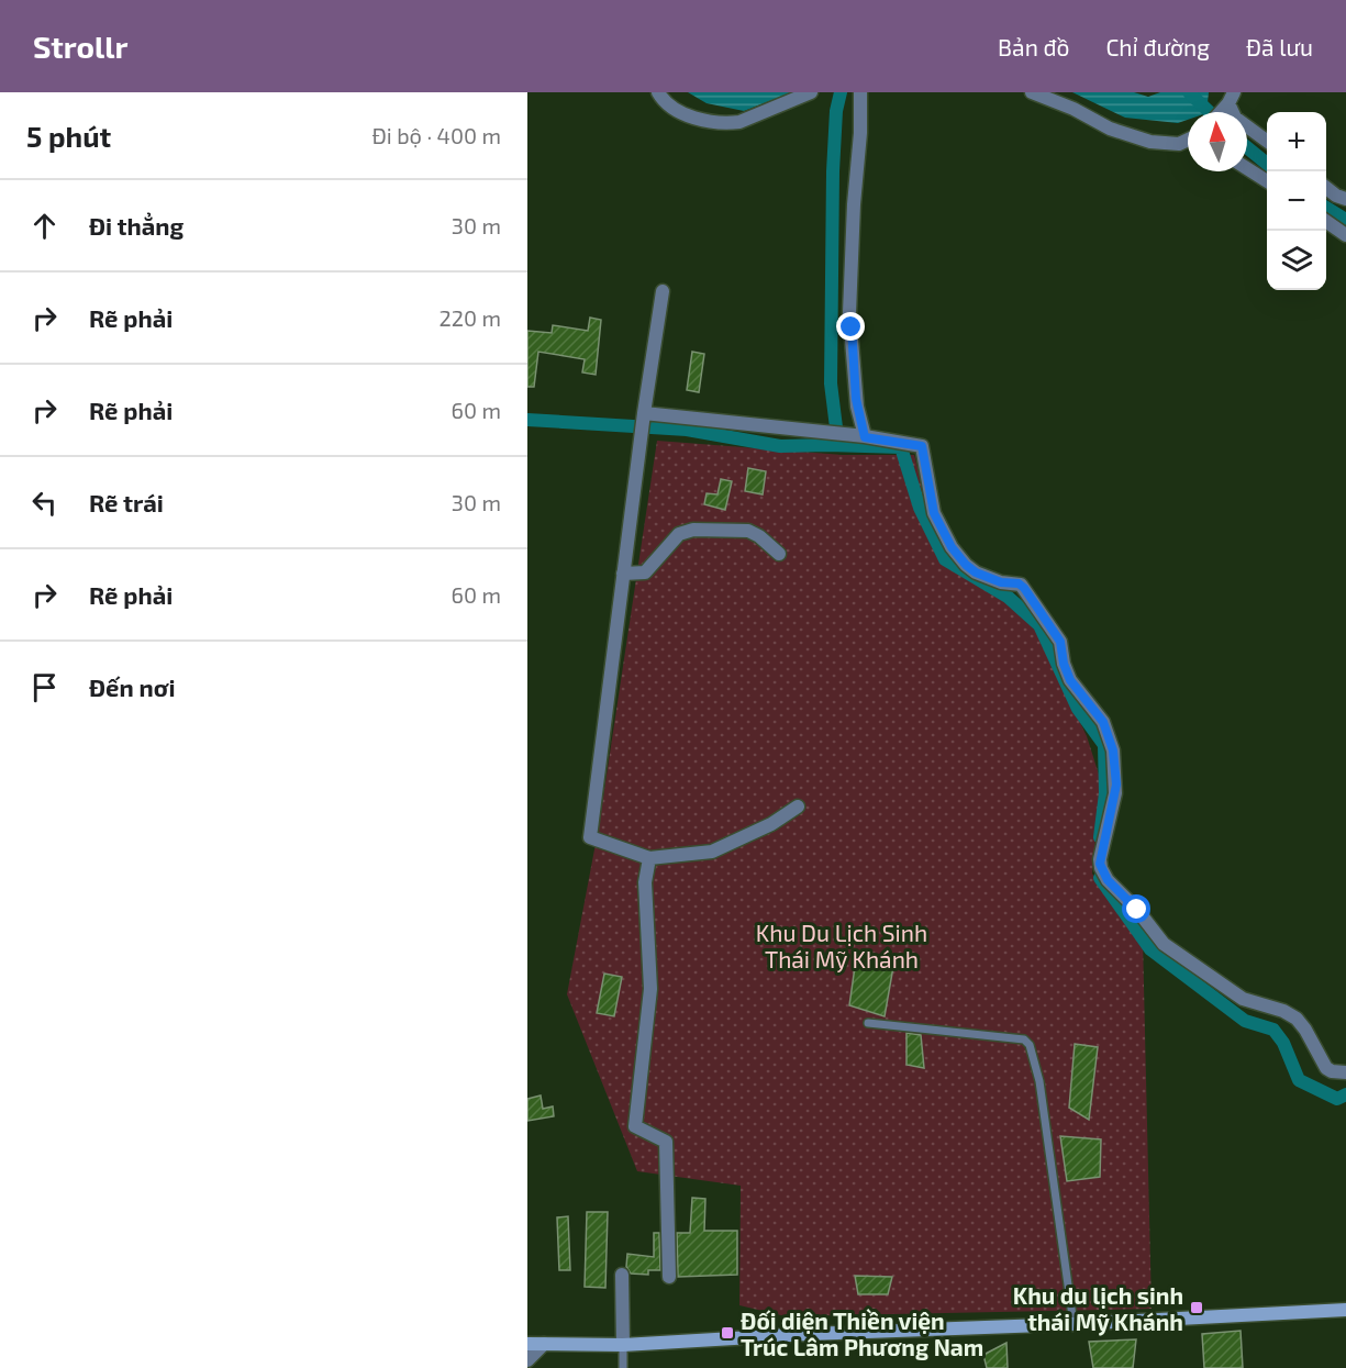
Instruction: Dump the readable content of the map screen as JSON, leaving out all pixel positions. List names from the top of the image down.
{
  "parks": ["Khu Du Lịch Sinh Thái Mỹ Khánh"],
  "places": {
    "transit": ["Khu du lịch sinh thái Mỹ Khánh", "Đối diện Thiền viện Trúc Lâm Phương Nam"]
  },
  "north": "top",
  "page": {
    "header": "Strollr",
    "nav": ["Bản đồ", "Chỉ đường", "Đã lưu"],
    "heading": ["5 phút", "Đi bộ · 400 m"],
    "map_buttons": ["+", "−"],
    "list": [
      ["Đi thẳng", "30 m"],
      ["Rẽ phải", "220 m"],
      ["Rẽ phải", "60 m"],
      ["Rẽ trái", "30 m"],
      ["Rẽ phải", "60 m"],
      "Đến nơi"
    ]
  }
}
